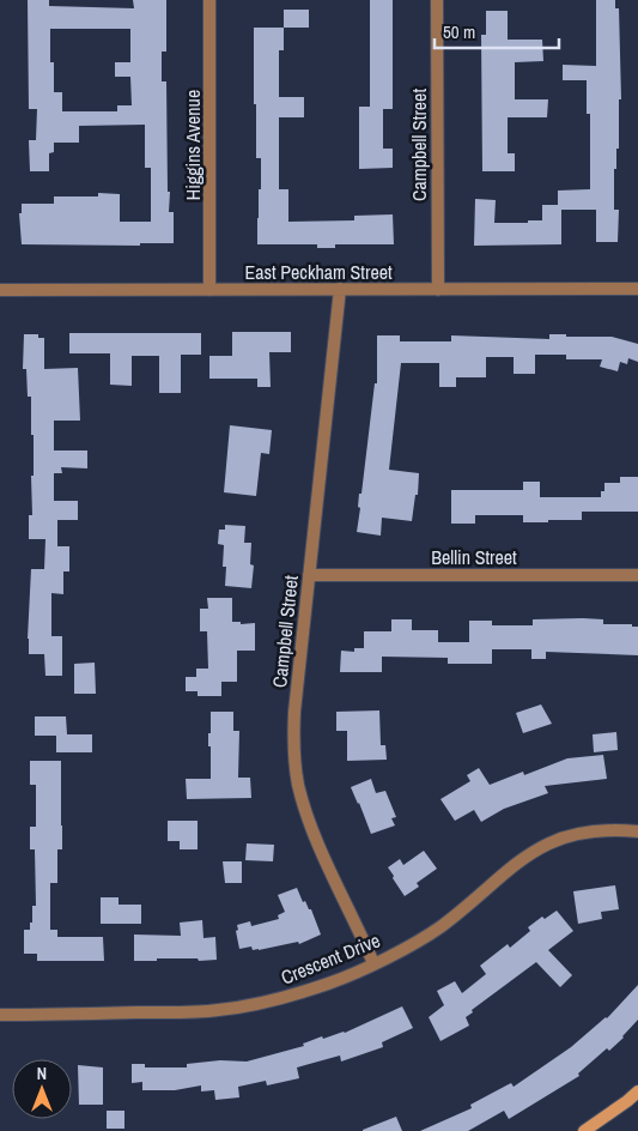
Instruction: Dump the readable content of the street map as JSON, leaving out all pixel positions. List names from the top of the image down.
{
  "streets": {
    "street": [
      "Higgins Avenue",
      "Campbell Street",
      "East Peckham Street",
      "Bellin Street",
      "Crescent Drive"
    ]
  },
  "crossings": [
    ["Higgins Avenue", "East Peckham Street"],
    ["Campbell Street", "East Peckham Street"],
    ["Campbell Street", "Bellin Street"],
    ["Campbell Street", "Crescent Drive"]
  ],
  "scale_bar": "50 m",
  "north": "top"
}
